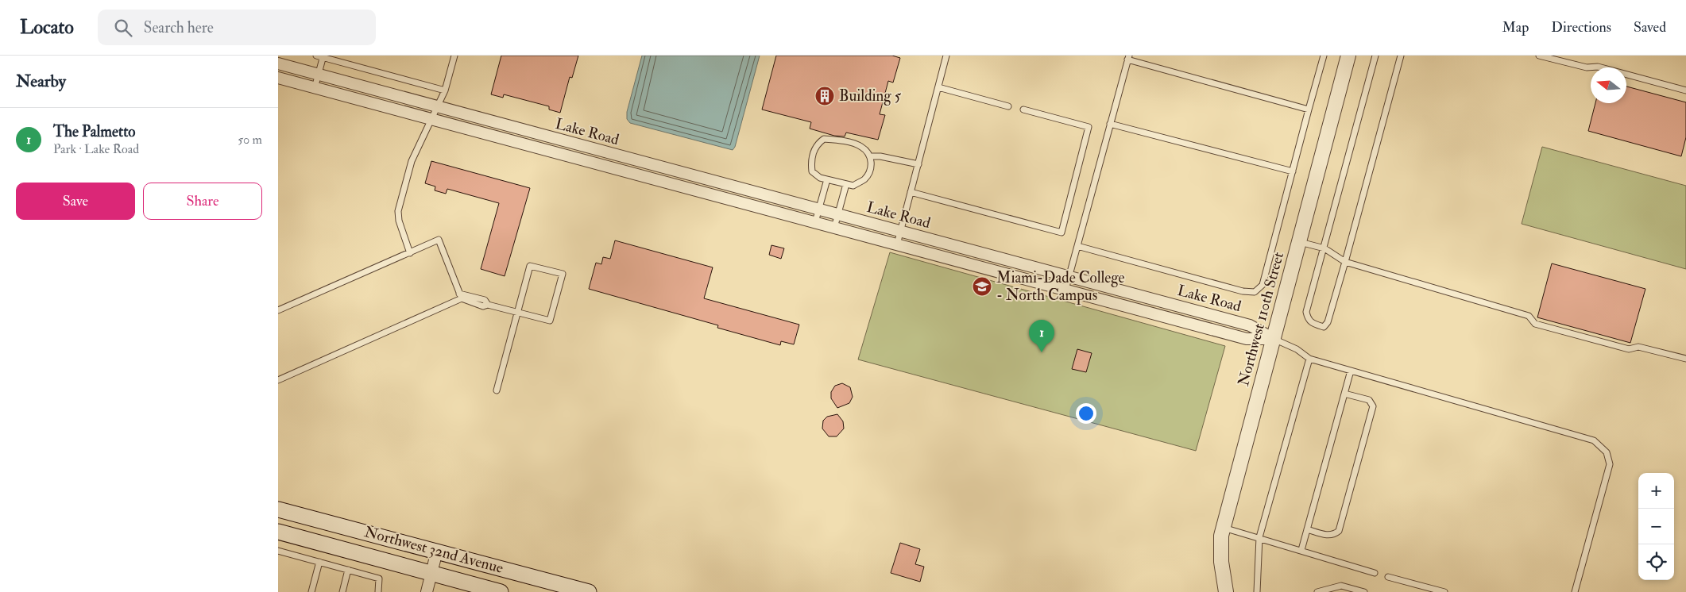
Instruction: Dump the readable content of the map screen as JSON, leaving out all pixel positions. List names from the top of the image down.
{
  "streets": {
    "main road": ["Northwest 32nd Avenue"],
    "street": ["Lake Road", "Northwest 110th Street"]
  },
  "crossings": [
    ["Lake Road", "Northwest 110th Street"]
  ],
  "places": {
    "building": ["Building 5"],
    "school or university": ["Miami-Dade College - North Campus"]
  },
  "north": "left",
  "page": {
    "header": "Locato",
    "search": "Search here",
    "nav": ["Map", "Directions", "Saved"],
    "heading": "Nearby",
    "list": [
      {
        "mark": "1",
        "name": "The Palmetto",
        "note": "Park · Lake Road",
        "value": "50 m"
      }
    ],
    "buttons": ["Save", "Share"],
    "pins": "1",
    "map_buttons": ["+", "−"]
  }
}
